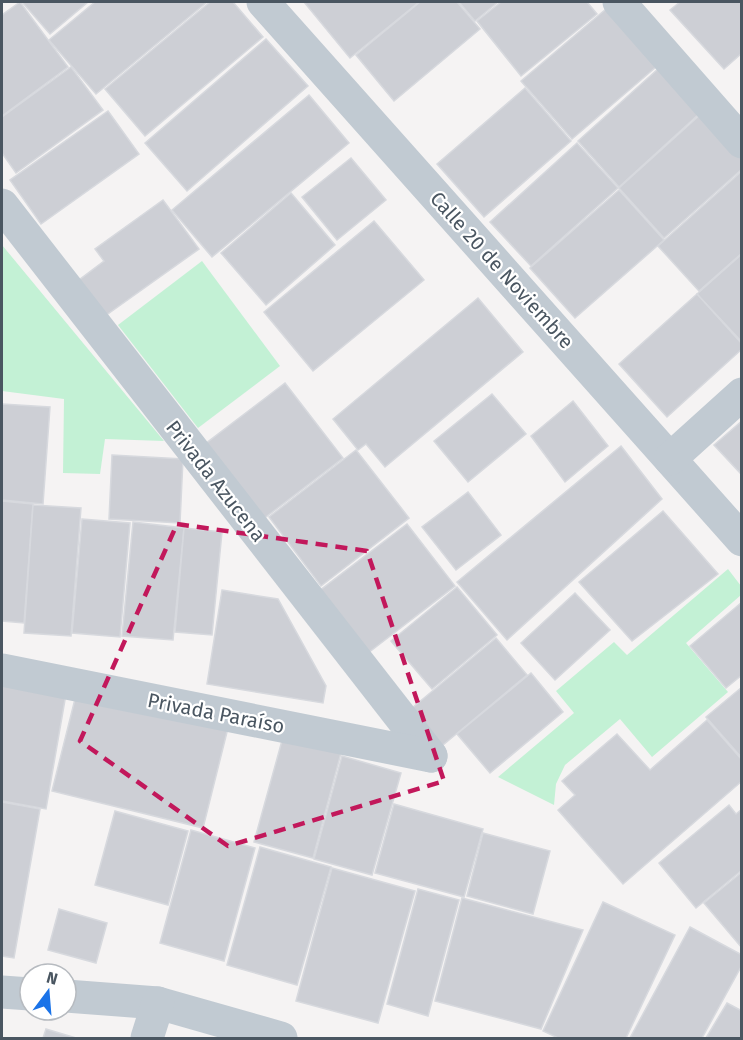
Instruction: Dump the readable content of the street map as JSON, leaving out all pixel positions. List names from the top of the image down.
{
  "streets": {
    "street": ["Calle 20 de Noviembre", "Privada Azucena", "Privada Paraíso"]
  },
  "crossings": [
    ["Privada Azucena", "Privada Paraíso"]
  ],
  "north": "top"
}
